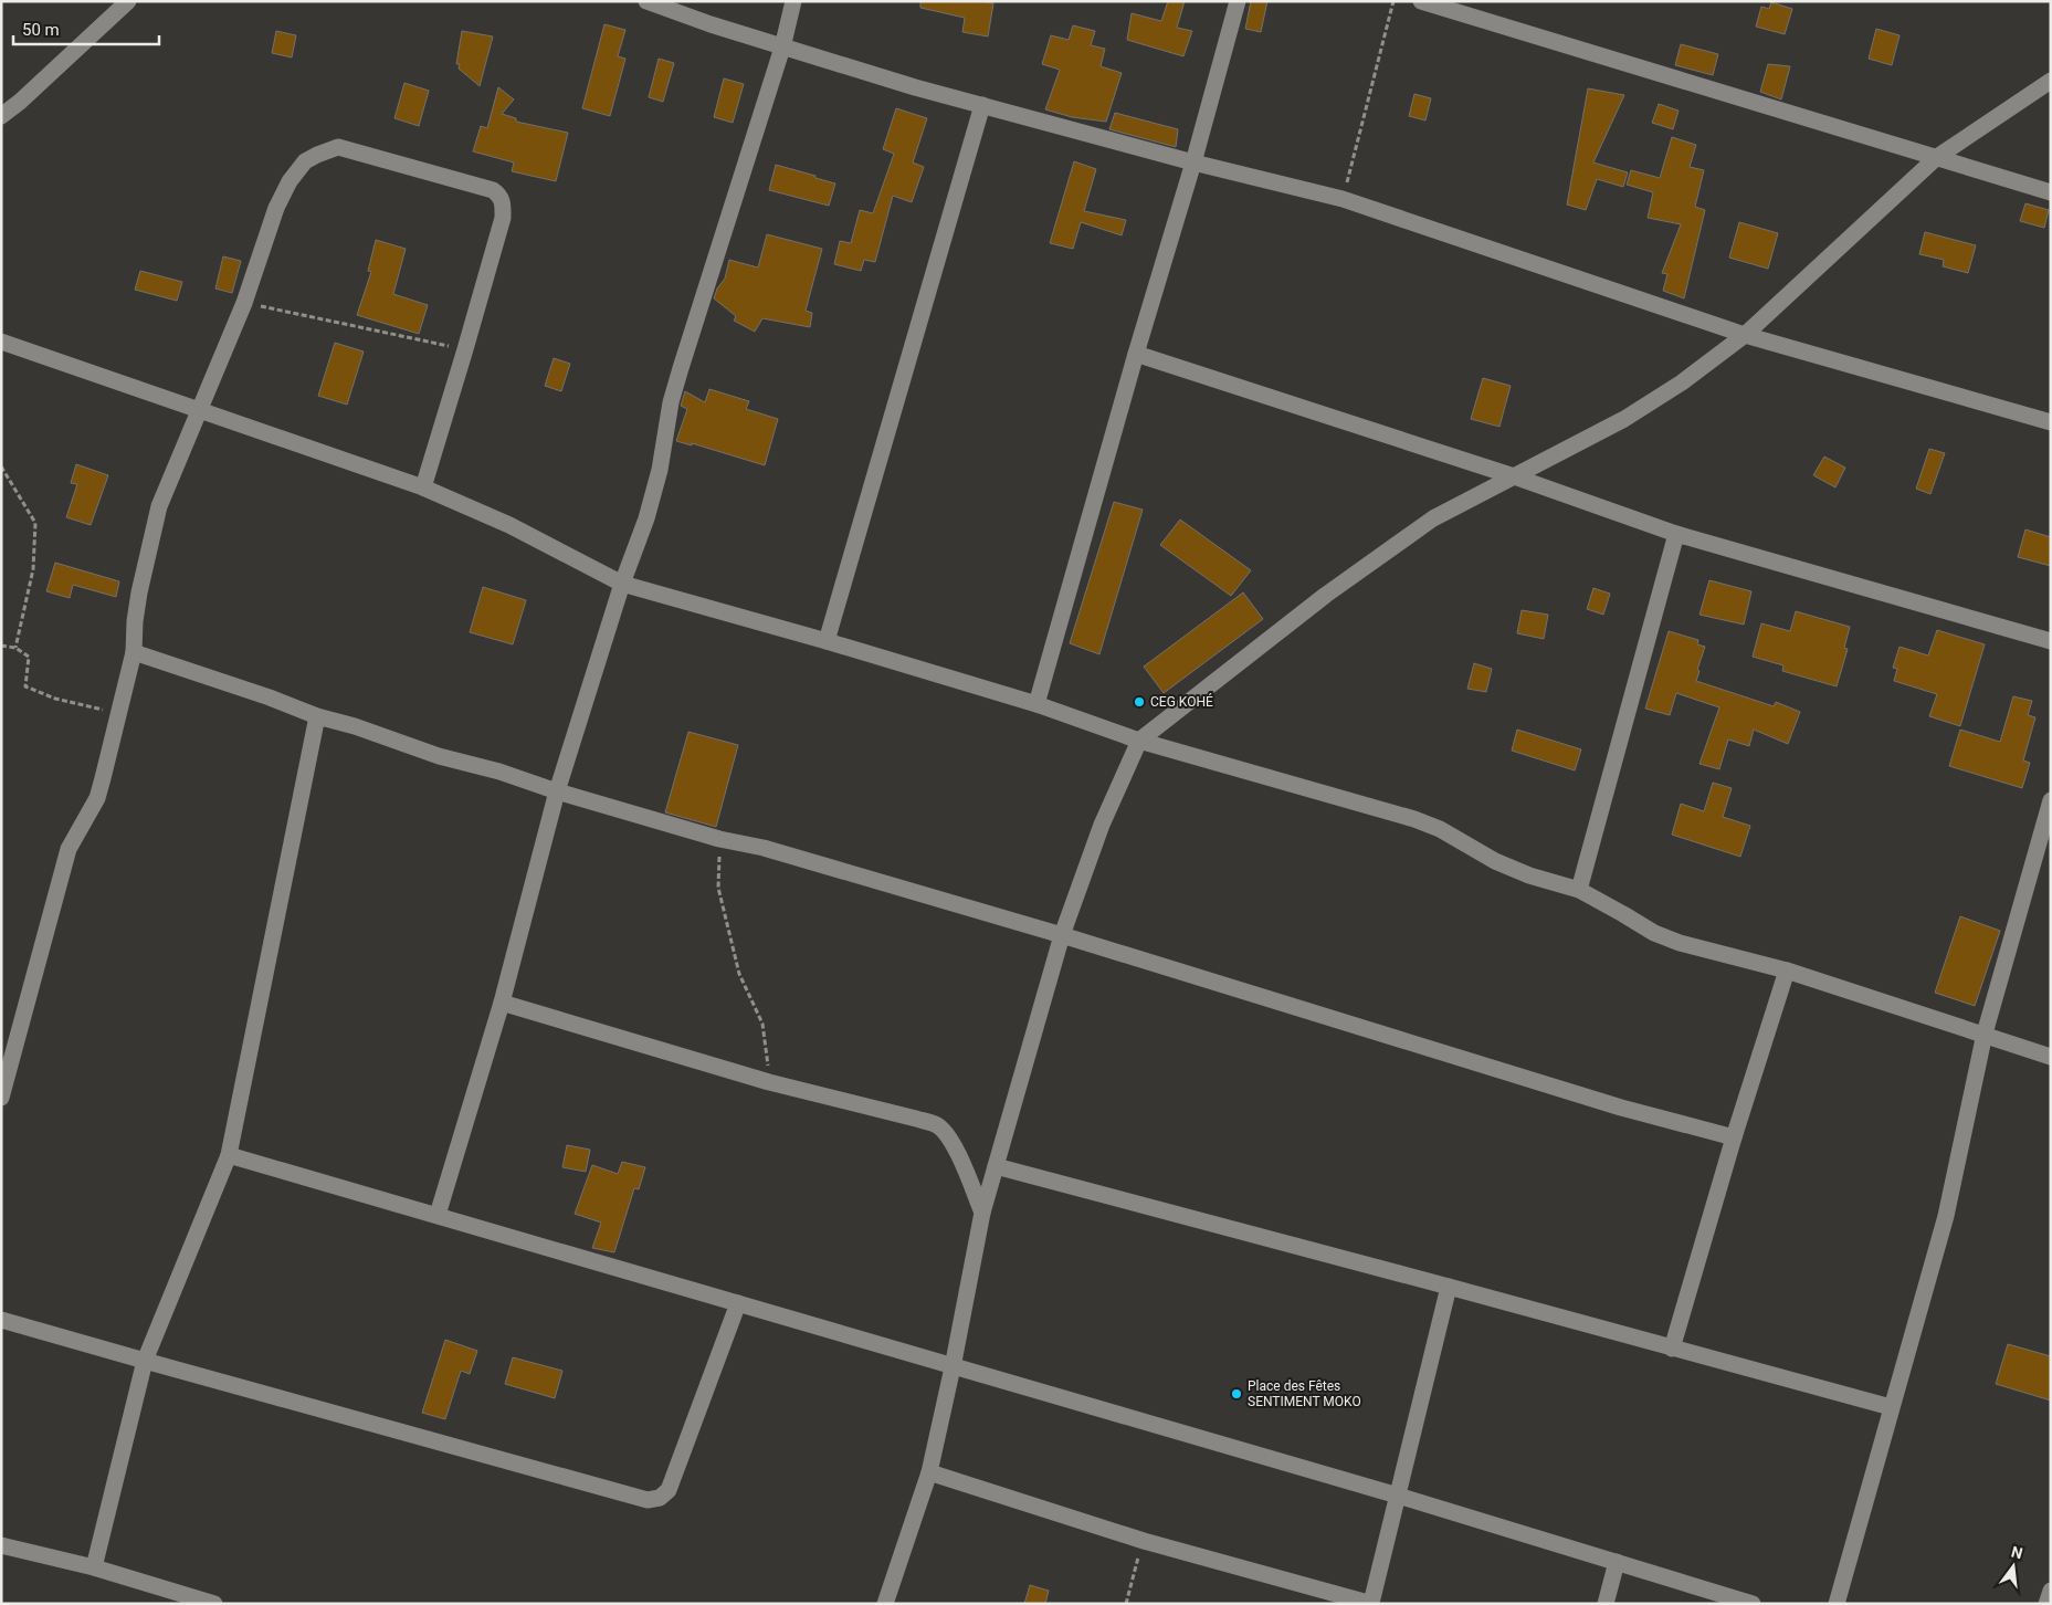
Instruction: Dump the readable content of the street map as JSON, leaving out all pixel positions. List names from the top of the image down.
{
  "places": ["CEG KOHÉ", "Place des Fêtes SENTIMENT MOKO"],
  "scale_bar": "50 m",
  "north": "top"
}
